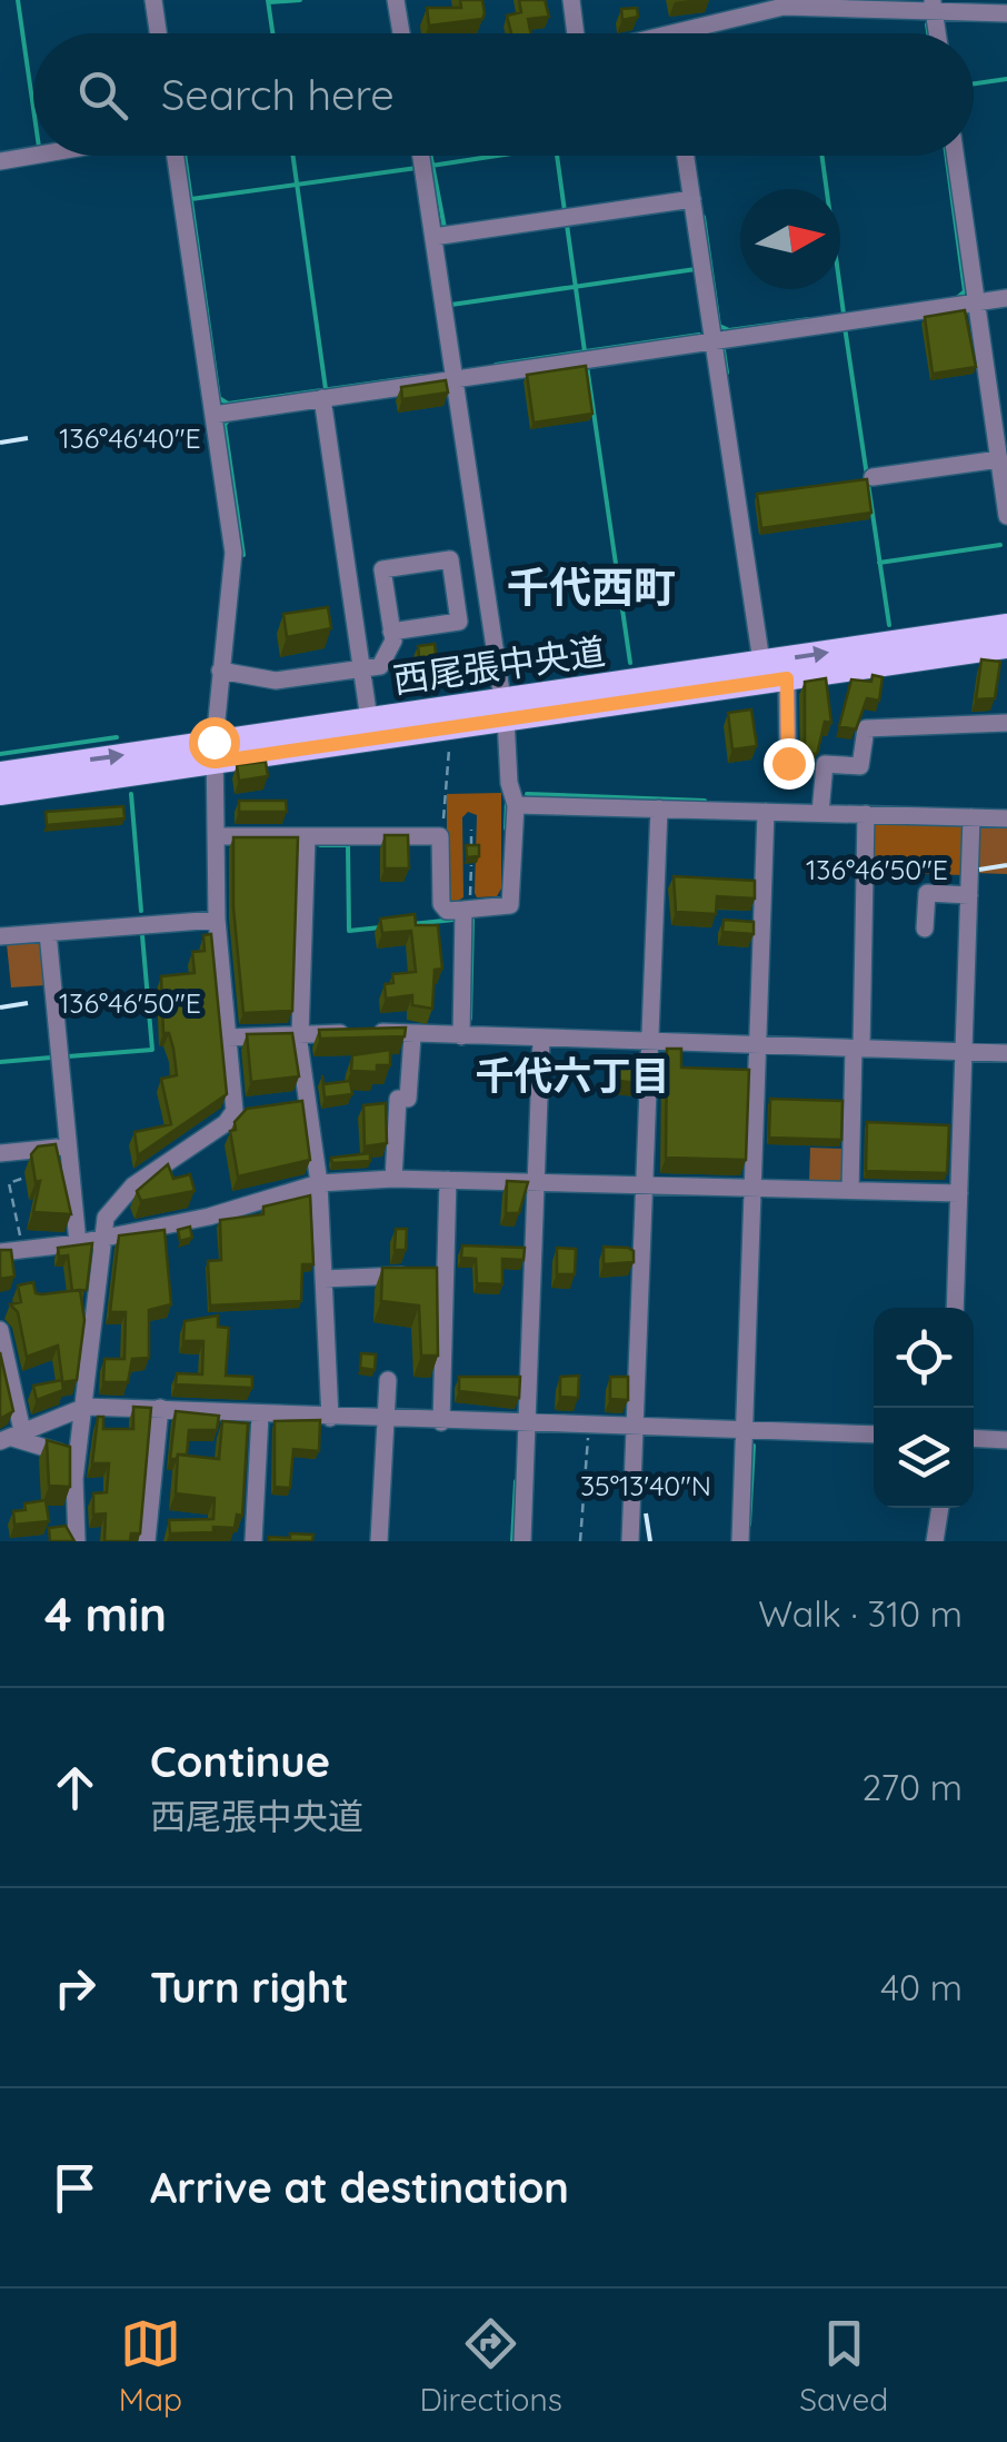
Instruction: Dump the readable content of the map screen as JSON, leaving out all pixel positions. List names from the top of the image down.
{
  "streets": {
    "main road": ["西尾張中央道"]
  },
  "districts": ["千代西町", "千代六丁目"],
  "north": "right",
  "page": {
    "search": "Search here",
    "heading": ["4 min", "Walk · 310 m"],
    "list": [
      ["Continue", "西尾張中央道", "270 m"],
      ["Turn right", "40 m"],
      "Arrive at destination"
    ],
    "nav": ["Map", "Directions", "Saved"]
  },
  "coordinates": ["136°46'40\"E", "136°46'50\"E", "35°13'40\"N"]
}
